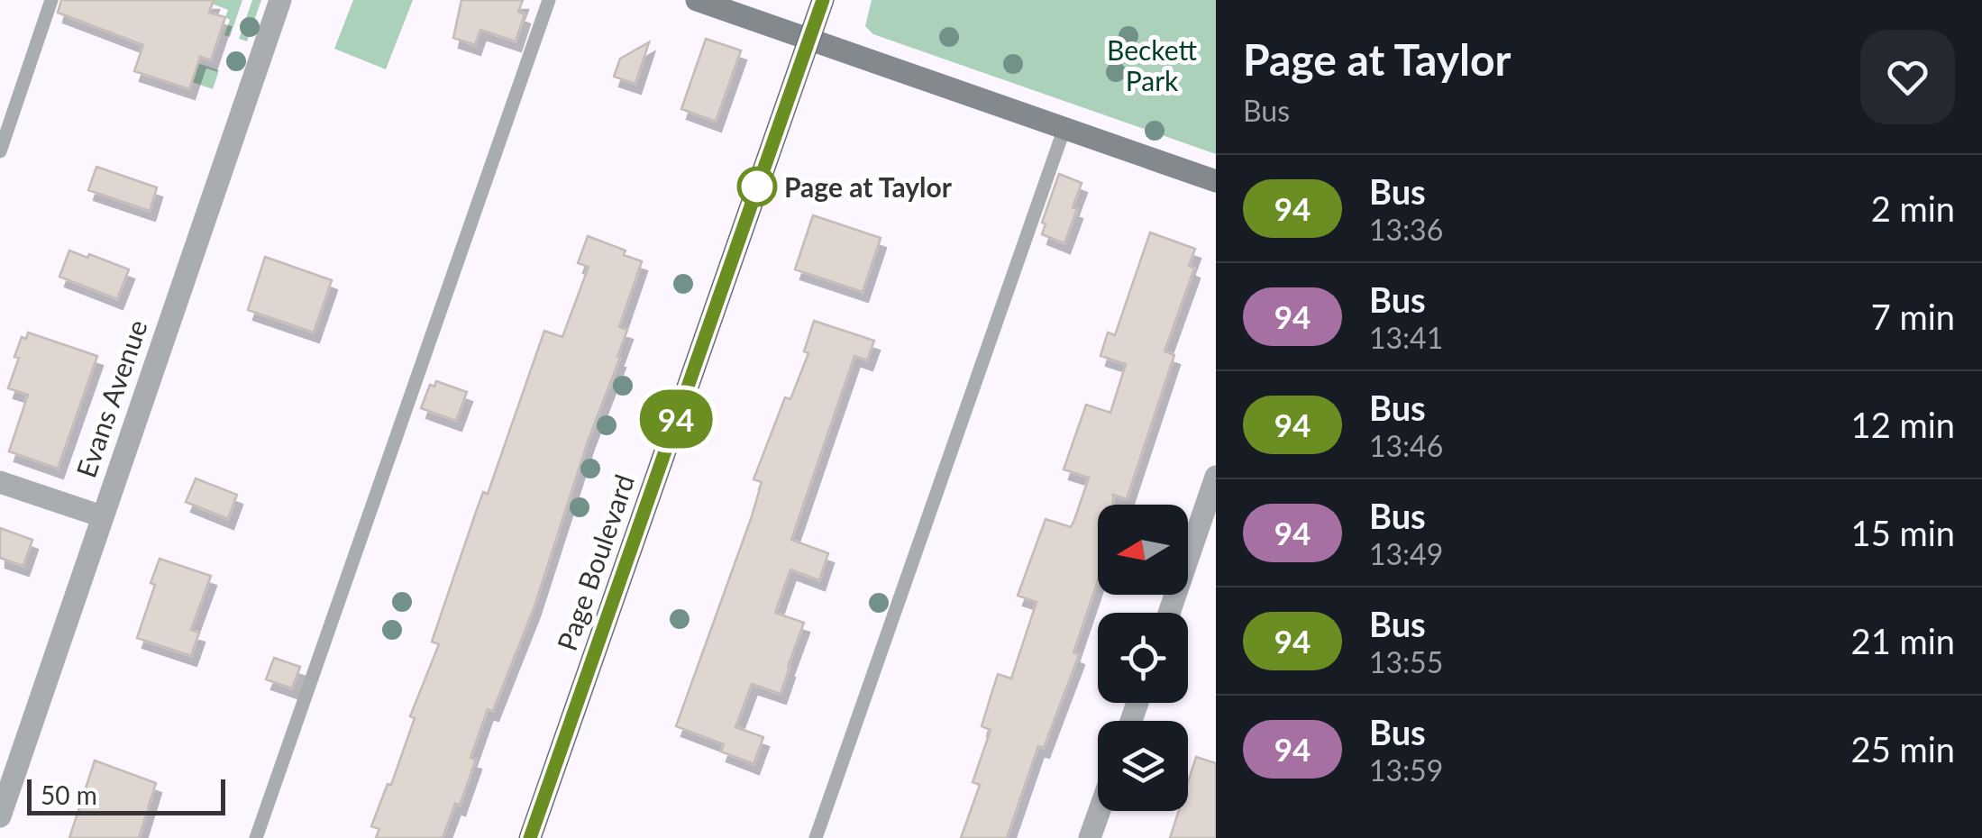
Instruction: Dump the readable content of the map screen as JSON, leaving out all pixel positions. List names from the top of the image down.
{
  "streets": {
    "main road": ["Page Boulevard"],
    "street": ["Evans Avenue"]
  },
  "parks": ["Beckett Park"],
  "places": ["Page at Taylor"],
  "lines": ["bus line 94"],
  "scale_bar": "50 m",
  "north": "left",
  "page": {
    "on_map": "94",
    "heading": ["Page at Taylor", "Bus"],
    "list": [
      {
        "mark": "94",
        "name": "Bus",
        "note": "13:36",
        "value": "2 min"
      },
      {
        "mark": "94",
        "name": "Bus",
        "note": "13:41",
        "value": "7 min"
      },
      {
        "mark": "94",
        "name": "Bus",
        "note": "13:46",
        "value": "12 min"
      },
      {
        "mark": "94",
        "name": "Bus",
        "note": "13:49",
        "value": "15 min"
      },
      {
        "mark": "94",
        "name": "Bus",
        "note": "13:55",
        "value": "21 min"
      },
      {
        "mark": "94",
        "name": "Bus",
        "note": "13:59",
        "value": "25 min"
      }
    ],
    "scale": "50 m"
  }
}
